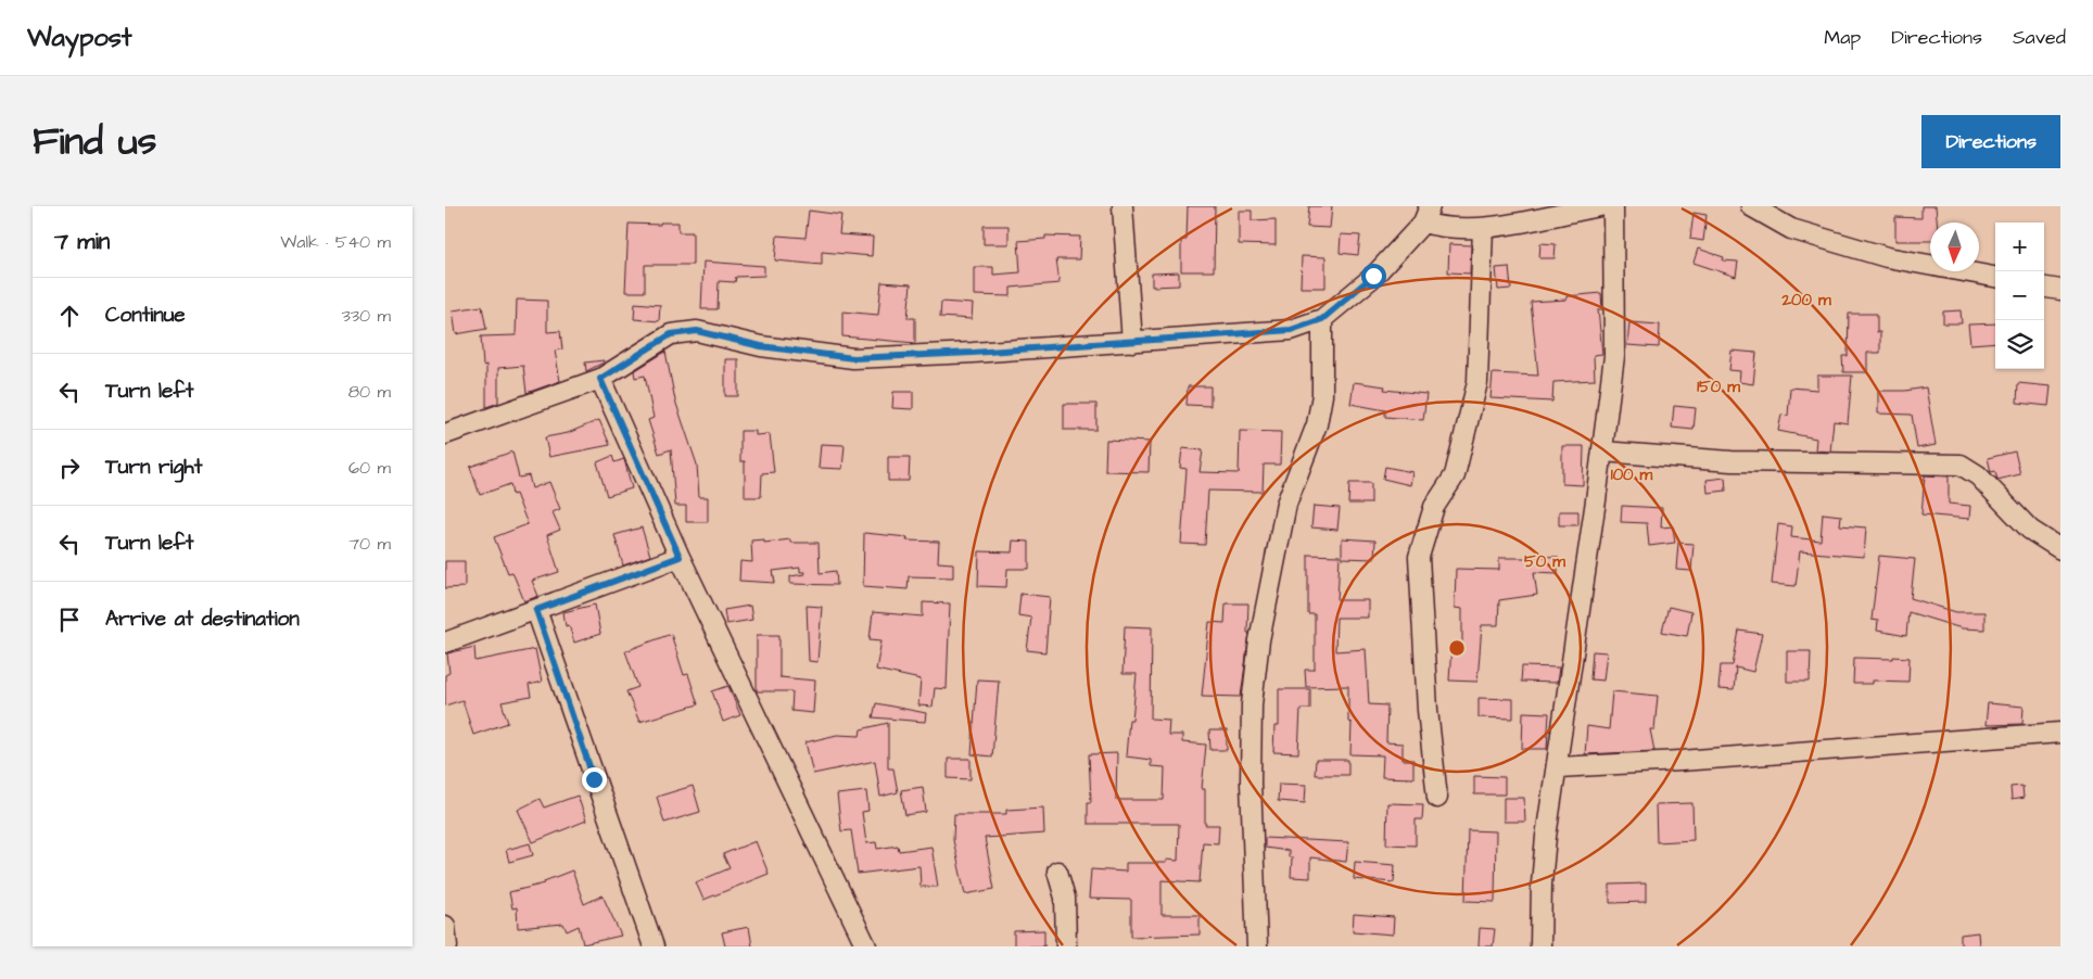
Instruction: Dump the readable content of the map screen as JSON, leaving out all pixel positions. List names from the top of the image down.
{
  "north": "bottom",
  "page": {
    "header": "Waypost",
    "nav": ["Map", "Directions", "Saved"],
    "title": "Find us",
    "buttons": "Directions",
    "heading": ["7 min", "Walk · 540 m"],
    "map_buttons": ["+", "−"],
    "list": [
      ["Continue", "330 m"],
      ["Turn left", "80 m"],
      ["Turn right", "60 m"],
      ["Turn left", "70 m"],
      "Arrive at destination"
    ]
  },
  "rings": [
    "200 m",
    "150 m",
    "100 m",
    "50 m"
  ]
}
